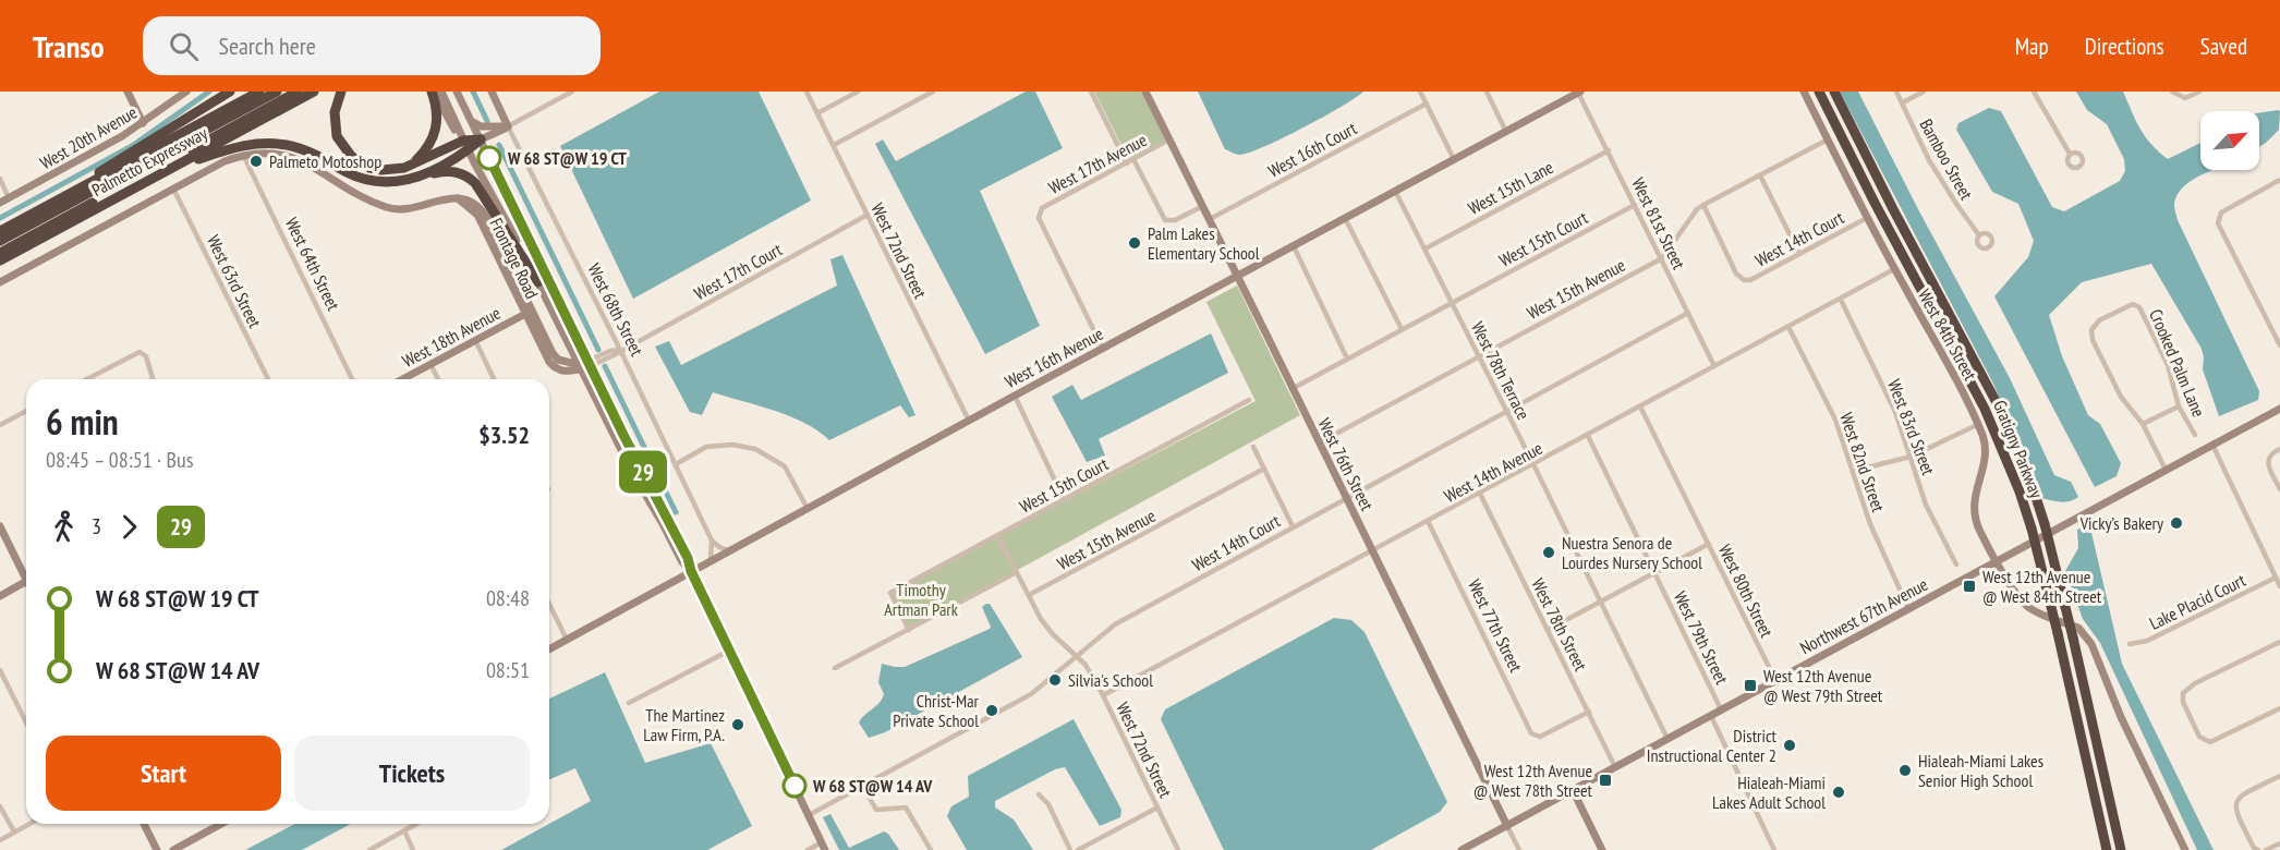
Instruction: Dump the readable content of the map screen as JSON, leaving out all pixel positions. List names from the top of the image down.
{
  "streets": {
    "highway": ["Palmetto Expressway", "Gratigny Parkway"],
    "street": [
      "West 20th Avenue",
      "West 16th Court",
      "Bamboo Street",
      "West 17th Avenue",
      "West 15th Lane",
      "West 81st Street",
      "West 15th Court",
      "West 14th Court",
      "West 72nd Street",
      "Frontage Road",
      "West 64th Street",
      "West 17th Court",
      "West 63rd Street",
      "West 15th Avenue",
      "West 68th Street",
      "West 84th Street",
      "West 18th Avenue",
      "West 16th Avenue",
      "Crooked Palm Lane",
      "West 78th Terrace",
      "West 83rd Street",
      "West 82nd Street",
      "West 76th Street",
      "West 14th Avenue",
      "West 80th Street",
      "Lake Placid Court",
      "Northwest 67th Avenue",
      "West 78th Street",
      "West 77th Street",
      "West 79th Street"
    ]
  },
  "crossings": [
    ["West 16th Court", "West 76th Street"],
    ["West 17th Avenue", "West 16th Avenue"],
    ["West 17th Avenue", "West 76th Street"],
    ["West 15th Lane", "West 81st Street"],
    ["West 15th Lane", "West 78th Terrace"],
    ["West 81st Street", "West 15th Court"],
    ["West 81st Street", "West 14th Court"],
    ["West 81st Street", "West 15th Avenue"],
    ["West 81st Street", "West 16th Avenue"],
    ["West 81st Street", "West 14th Avenue"],
    ["West 15th Court", "West 72nd Street"],
    ["West 15th Court", "West 78th Terrace"],
    ["West 15th Court", "West 76th Street"],
    ["West 14th Court", "West 72nd Street"],
    ["West 14th Court", "West 15th Avenue"],
    ["West 14th Court", "West 84th Street"],
    ["West 14th Court", "West 78th Terrace"],
    ["West 14th Court", "West 76th Street"],
    ["West 72nd Street", "West 17th Court"],
    ["West 72nd Street", "West 15th Avenue"],
    ["West 72nd Street", "West 16th Avenue"],
    ["West 72nd Street", "West 14th Avenue"],
    ["Frontage Road", "West 18th Avenue"],
    ["West 17th Court", "West 68th Street"],
    ["West 15th Avenue", "West 84th Street"],
    ["West 15th Avenue", "West 78th Terrace"],
    ["West 15th Avenue", "West 76th Street"],
    ["West 68th Street", "West 16th Avenue"],
    ["West 84th Street", "West 14th Avenue"],
    ["West 84th Street", "Northwest 67th Avenue"],
    ["West 16th Avenue", "West 78th Terrace"],
    ["West 16th Avenue", "West 76th Street"],
    ["West 78th Terrace", "West 14th Avenue"],
    ["West 78th Terrace", "Northwest 67th Avenue"],
    ["West 83rd Street", "West 14th Avenue"],
    ["West 82nd Street", "West 14th Avenue"],
    ["West 82nd Street", "Northwest 67th Avenue"],
    ["West 76th Street", "West 14th Avenue"],
    ["West 76th Street", "Northwest 67th Avenue"],
    ["West 14th Avenue", "West 80th Street"],
    ["West 14th Avenue", "West 78th Street"],
    ["West 14th Avenue", "West 77th Street"],
    ["West 14th Avenue", "West 79th Street"],
    ["West 80th Street", "Northwest 67th Avenue"],
    ["Northwest 67th Avenue", "West 78th Street"],
    ["Northwest 67th Avenue", "West 79th Street"],
    ["West 78th Street", "West 77th Street"]
  ],
  "parks": ["Timothy Artman Park"],
  "places": {
    "other": [
      "W 68 ST@W 19 CT",
      "Palmeto Motoshop",
      "Palm Lakes Elementary School",
      "Vicky’s Bakery",
      "Nuestra Senora de Lourdes Nursery School",
      "Silvia's School",
      "Christ-Mar Private School",
      "The Martinez Law Firm, P.A.",
      "District Instructional Center 2",
      "Hialeah-Miami Lakes Senior High School",
      "W 68 ST@W 14 AV",
      "Hialeah-Miami Lakes Adult School"
    ],
    "transit": ["West 12th Avenue @ West 84th Street", "West 12th Avenue @ West 79th Street", "West 12th Avenue @ West 78th Street"]
  },
  "lines": ["bus line 29"],
  "north": "top right",
  "page": {
    "header": "Transo",
    "search": "Search here",
    "nav": ["Map", "Directions", "Saved"],
    "on_map": "29",
    "heading": ["6 min", "08:45 – 08:51 · Bus", "$3.52"],
    "legs": ["3", "29"],
    "list": [
      {
        "name": "W 68 ST@W 19 CT",
        "value": "08:48"
      },
      {
        "name": "W 68 ST@W 14 AV",
        "value": "08:51"
      }
    ],
    "buttons": ["Start", "Tickets"]
  }
}
